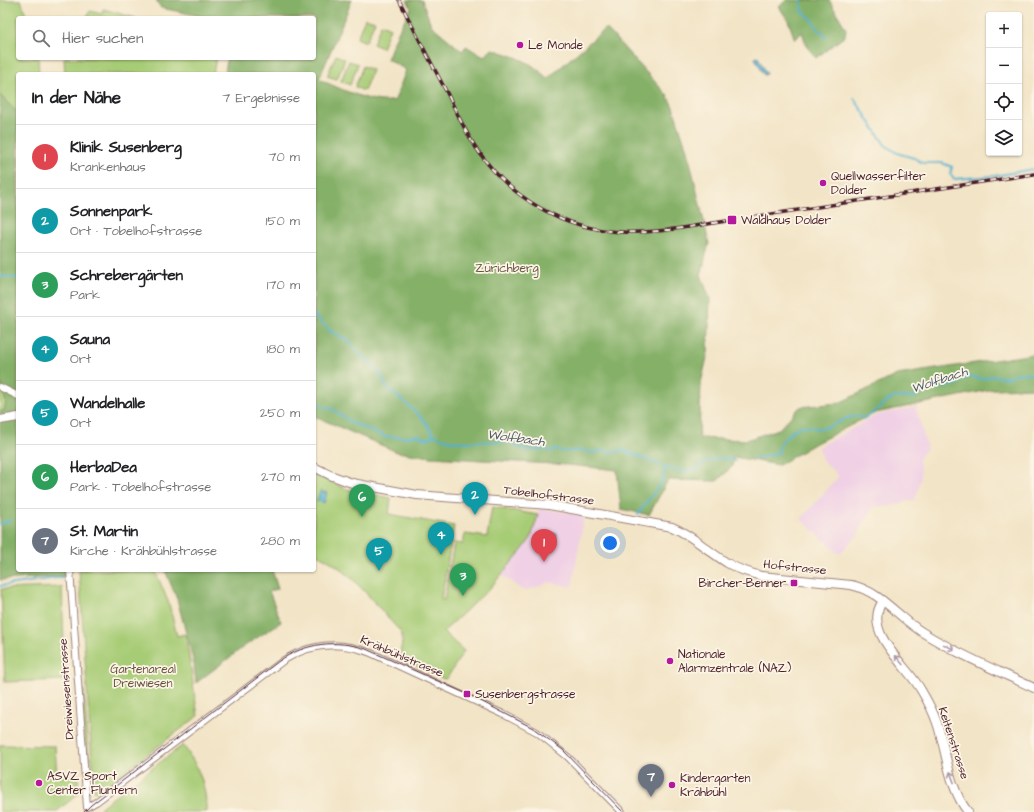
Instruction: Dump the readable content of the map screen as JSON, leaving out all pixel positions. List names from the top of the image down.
{
  "streets": {
    "main road": ["Tobelhofstrasse", "Hofstrasse", "Keltenstrasse"],
    "street": ["Krähbühlstrasse", "Dreiwiesenstrasse"]
  },
  "crossings": [
    ["Tobelhofstrasse", "Hofstrasse"],
    ["Hofstrasse", "Keltenstrasse"],
    ["Krähbühlstrasse", "Dreiwiesenstrasse"]
  ],
  "one_way": ["Keltenstrasse"],
  "water": ["Wolfbach"],
  "parks": ["Zürichberg", "Gartenareal Dreiwiesen"],
  "places": {
    "other": [
      "Le Monde",
      "Quellwasserfilter Dolder",
      "Nationale Alarmzentrale (NAZ)",
      "ASVZ Sport Center Fluntern",
      "Kindergarten Krähbühl"
    ],
    "transit": ["Waldhaus Dolder", "Bircher-Benner", "Susenbergstrasse"]
  },
  "page": {
    "map_buttons": ["+", "−"],
    "search": "Hier suchen",
    "heading": ["In der Nähe", "7 Ergebnisse"],
    "list": [
      {
        "mark": "1",
        "name": "Klinik Susenberg",
        "note": "Krankenhaus",
        "value": "70 m"
      },
      {
        "mark": "2",
        "name": "Sonnenpark",
        "note": "Ort · Tobelhofstrasse",
        "value": "150 m"
      },
      {
        "mark": "3",
        "name": "Schrebergärten",
        "note": "Park",
        "value": "170 m"
      },
      {
        "mark": "4",
        "name": "Sauna",
        "note": "Ort",
        "value": "180 m"
      },
      {
        "mark": "5",
        "name": "Wandelhalle",
        "note": "Ort",
        "value": "250 m"
      },
      {
        "mark": "6",
        "name": "HerbaDea",
        "note": "Park · Tobelhofstrasse",
        "value": "270 m"
      },
      {
        "mark": "7",
        "name": "St. Martin",
        "note": "Kirche · Krähbühlstrasse",
        "value": "280 m"
      }
    ],
    "pins": [
      "2",
      "6",
      "4",
      "1",
      "5",
      "3",
      "7"
    ]
  }
}
